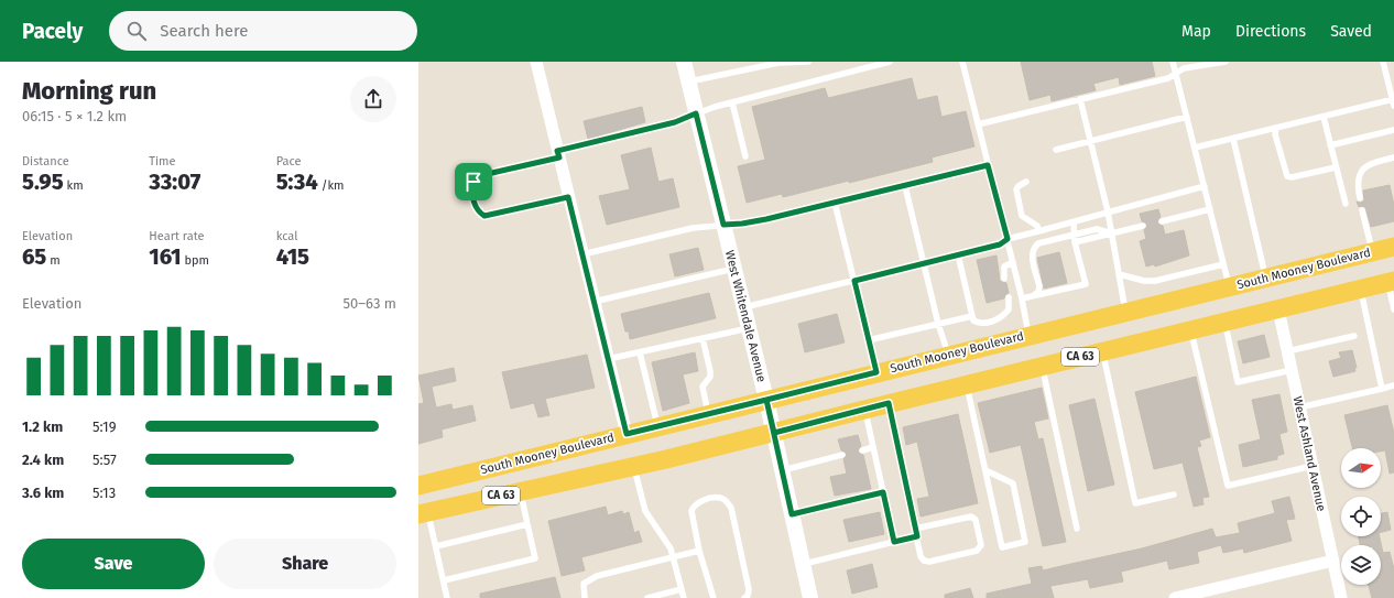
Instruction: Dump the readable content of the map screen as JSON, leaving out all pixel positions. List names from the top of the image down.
{
  "streets": {
    "main road": ["South Mooney Boulevard", "CA 63"],
    "street": ["West Whitendale Avenue", "West Ashland Avenue"]
  },
  "crossings": [
    ["South Mooney Boulevard", "West Whitendale Avenue"],
    ["West Whitendale Avenue", "CA 63"],
    ["CA 63", "West Ashland Avenue"]
  ],
  "north": "right",
  "page": {
    "header": "Pacely",
    "search": "Search here",
    "nav": ["Map", "Directions", "Saved"],
    "heading": ["Morning run", "06:15 · 5 × 1.2 km"],
    "stats": [
      ["Distance", "5.95 km"],
      ["Time", "33:07"],
      ["Pace", "5:34 /km"],
      ["Elevation", "65 m"],
      ["Heart rate", "161 bpm"],
      ["kcal", "415"]
    ],
    "chart": ["Elevation", "50–63 m"],
    "list": [
      {
        "name": "1.2 km",
        "note": "5:19"
      },
      {
        "name": "2.4 km",
        "note": "5:57"
      },
      {
        "name": "3.6 km",
        "note": "5:13"
      }
    ],
    "buttons": ["Save", "Share"]
  }
}
